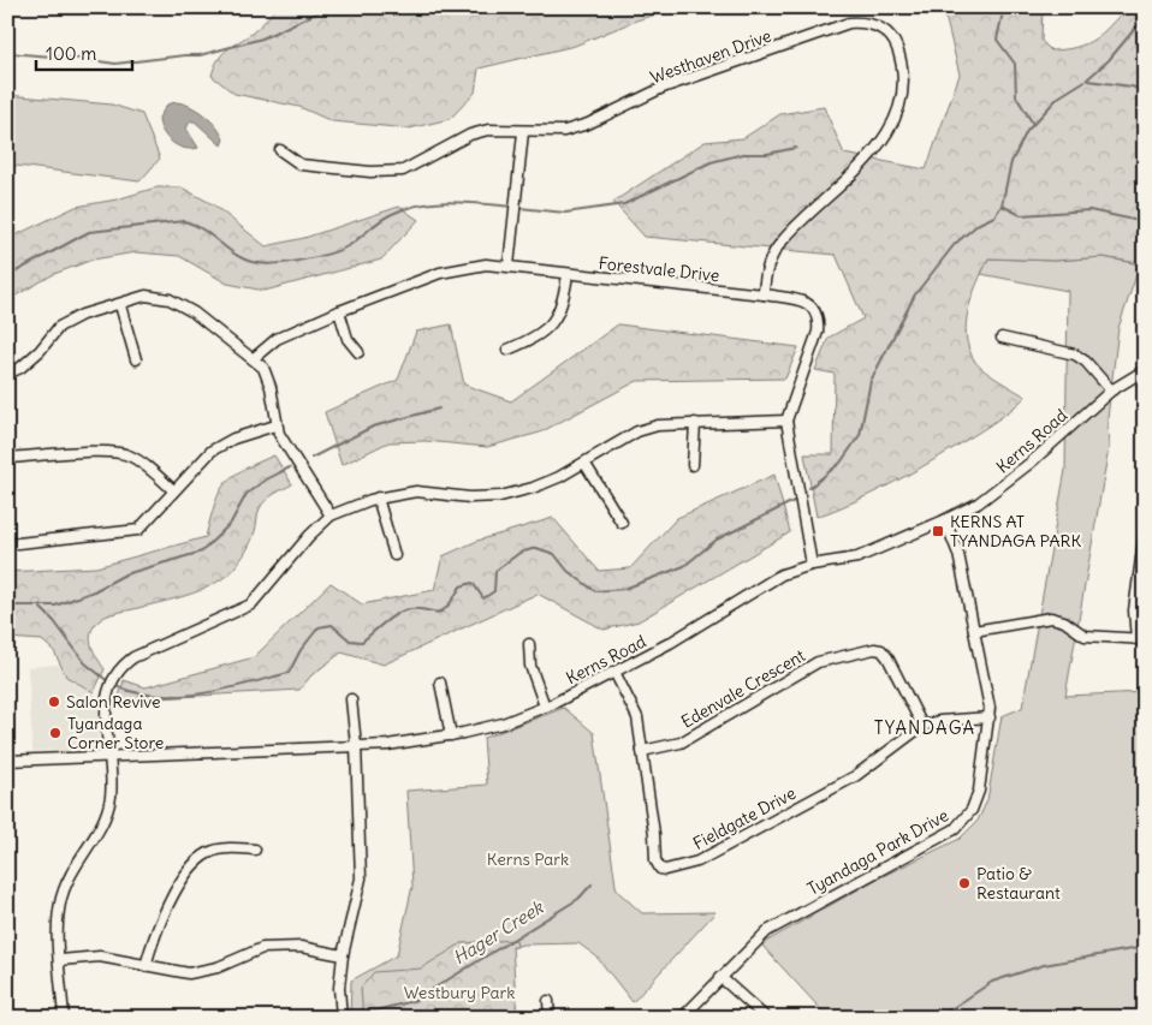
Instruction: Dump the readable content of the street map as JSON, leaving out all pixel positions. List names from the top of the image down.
{
  "streets": {
    "street": [
      "Westhaven Drive",
      "Forestvale Drive",
      "Kerns Road",
      "Edenvale Crescent",
      "Fieldgate Drive",
      "Tyandaga Park Drive"
    ]
  },
  "crossings": [
    ["Westhaven Drive", "Forestvale Drive"],
    ["Forestvale Drive", "Kerns Road"],
    ["Kerns Road", "Fieldgate Drive"],
    ["Kerns Road", "Tyandaga Park Drive"],
    ["Edenvale Crescent", "Fieldgate Drive"],
    ["Fieldgate Drive", "Tyandaga Park Drive"]
  ],
  "districts": ["TYANDAGA"],
  "water": ["Hager Creek"],
  "parks": ["Kerns Park", "Westbury Park"],
  "places": {
    "transit": ["KERNS AT TYANDAGA PARK"],
    "other": ["Salon Revive", "Tyandaga Corner Store", "Patio & Restaurant"]
  },
  "scale_bar": "100 m"
}
